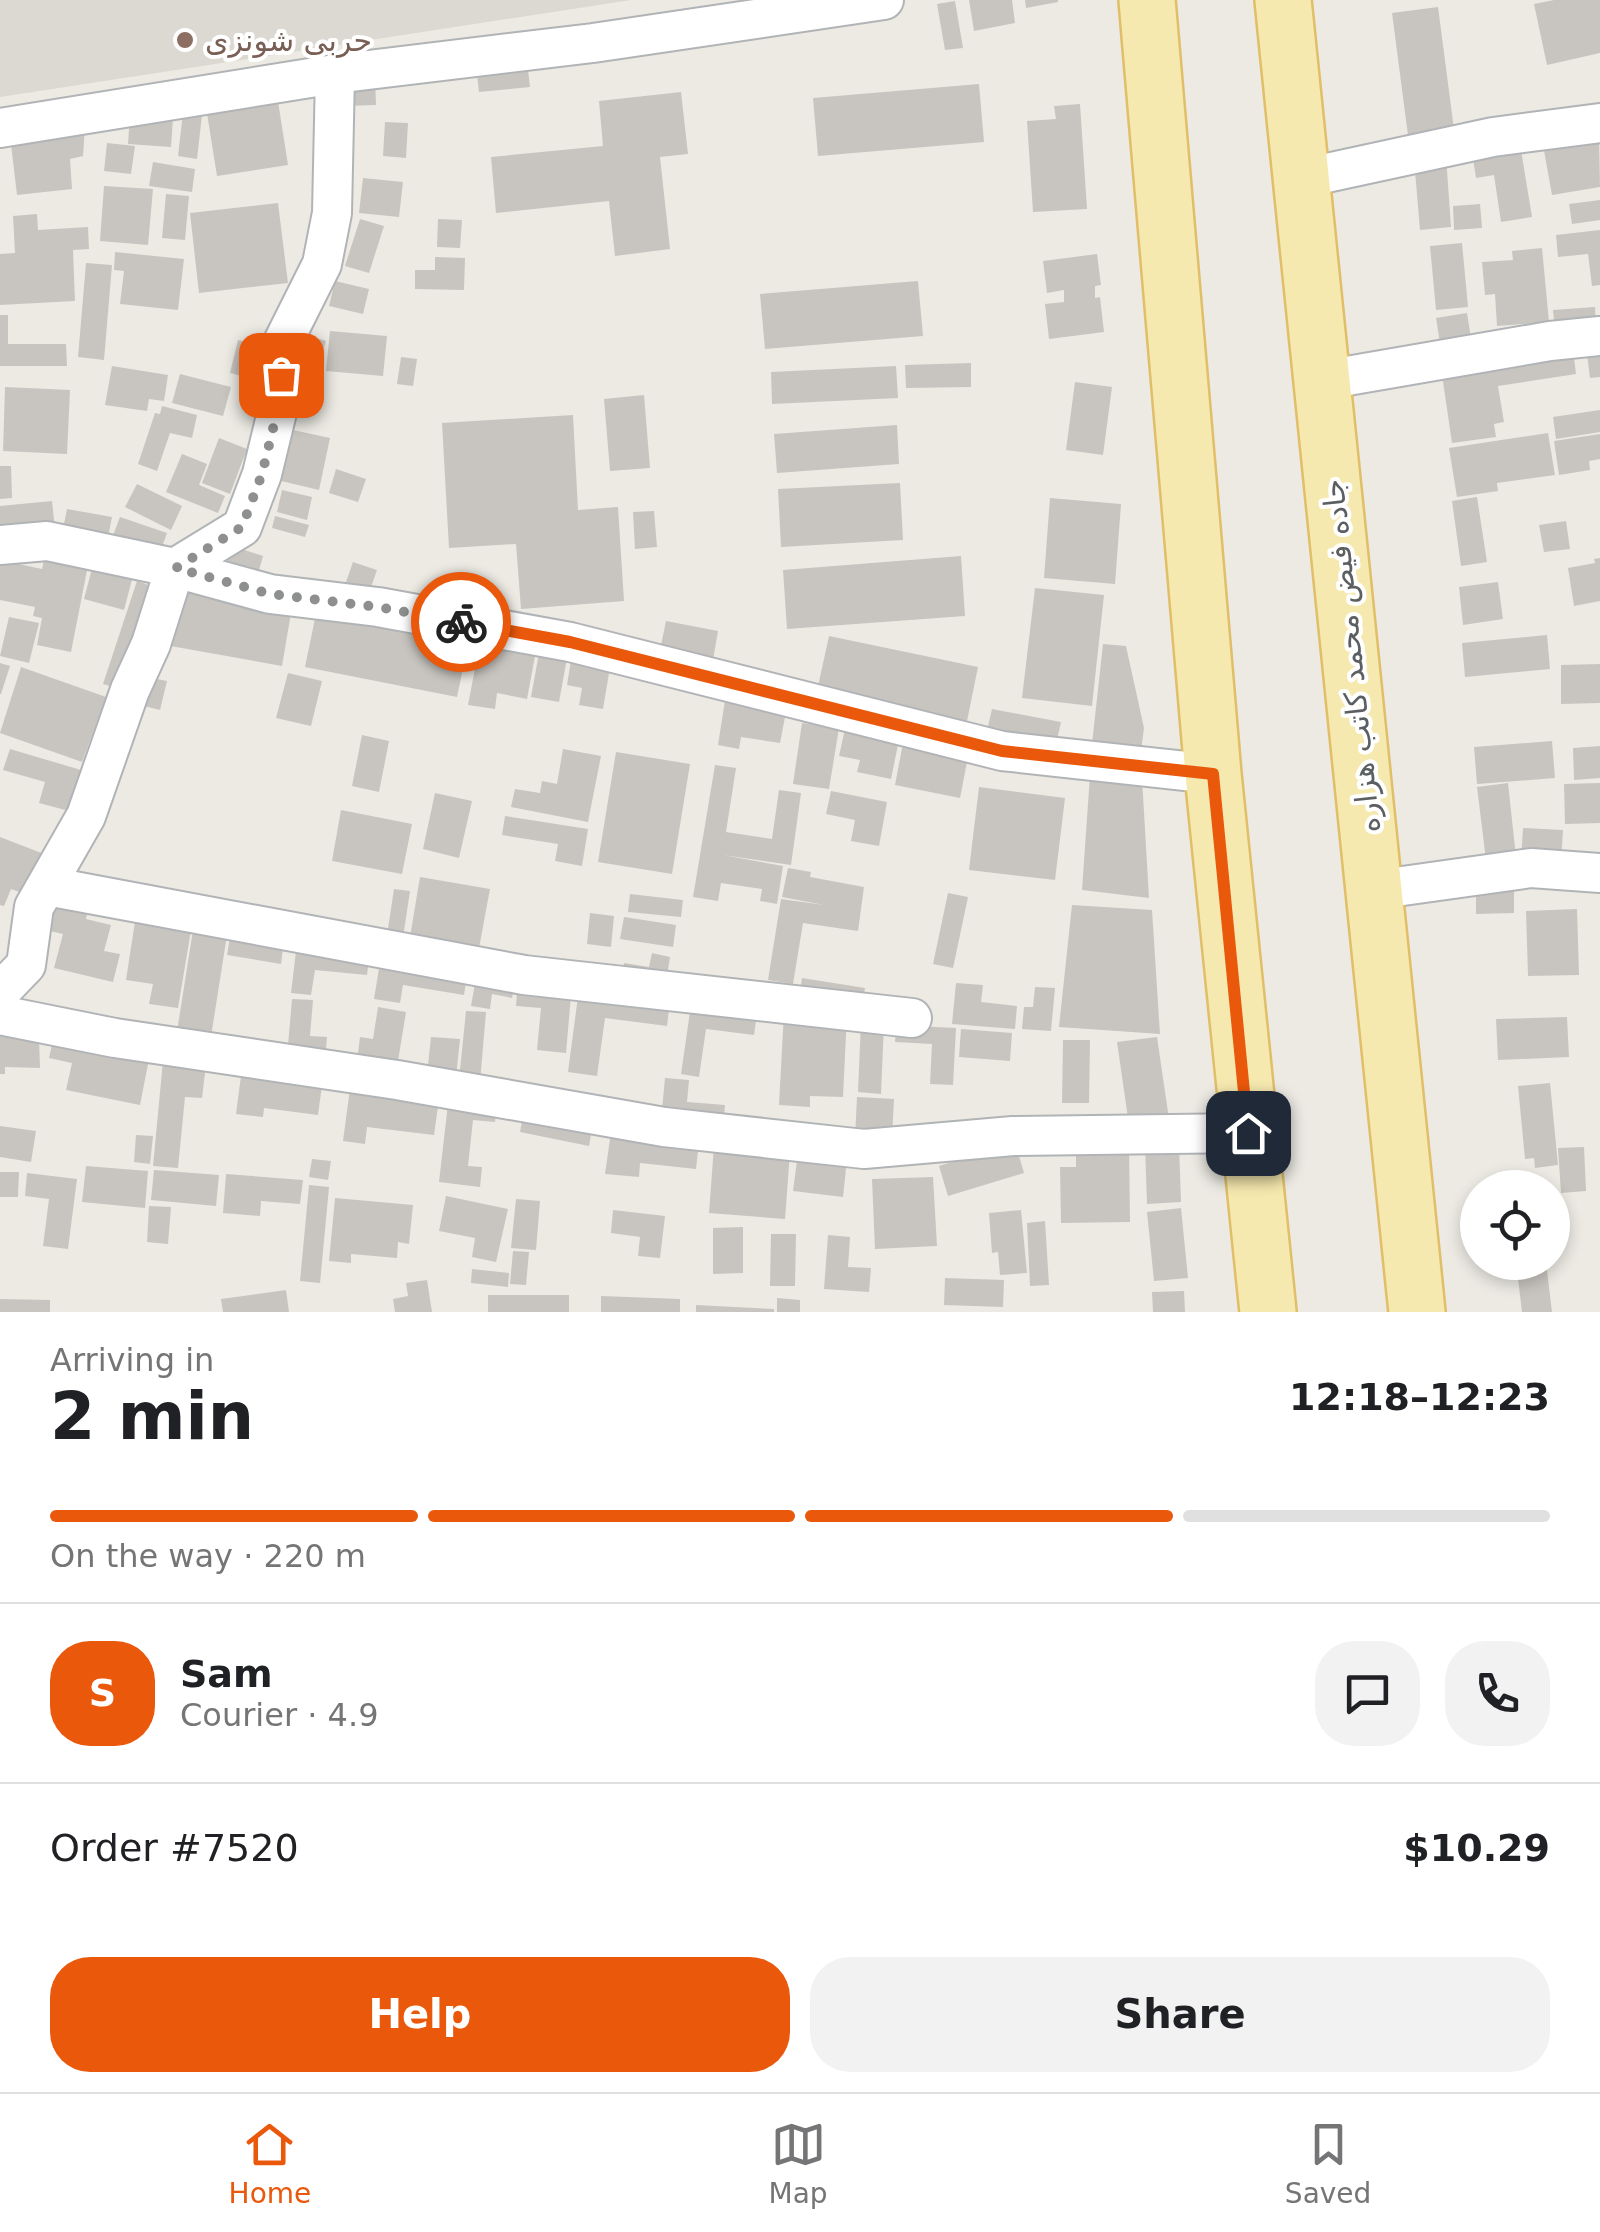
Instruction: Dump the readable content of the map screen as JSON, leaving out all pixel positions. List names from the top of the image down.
{
  "streets": {
    "main road": ["جاده فیض محمد کاتب هزاره"]
  },
  "places": ["حربی شونزی"],
  "page": {
    "heading": ["2 min", "Arriving in", "12:18–12:23"],
    "panel": [
      "Sam",
      "Courier · 4.9",
      "Order #7520",
      "$10.29"
    ],
    "bar": "On the way · 220 m",
    "round": "S",
    "buttons": ["Help", "Share"],
    "tabs": ["Home", "Map", "Saved"]
  }
}
